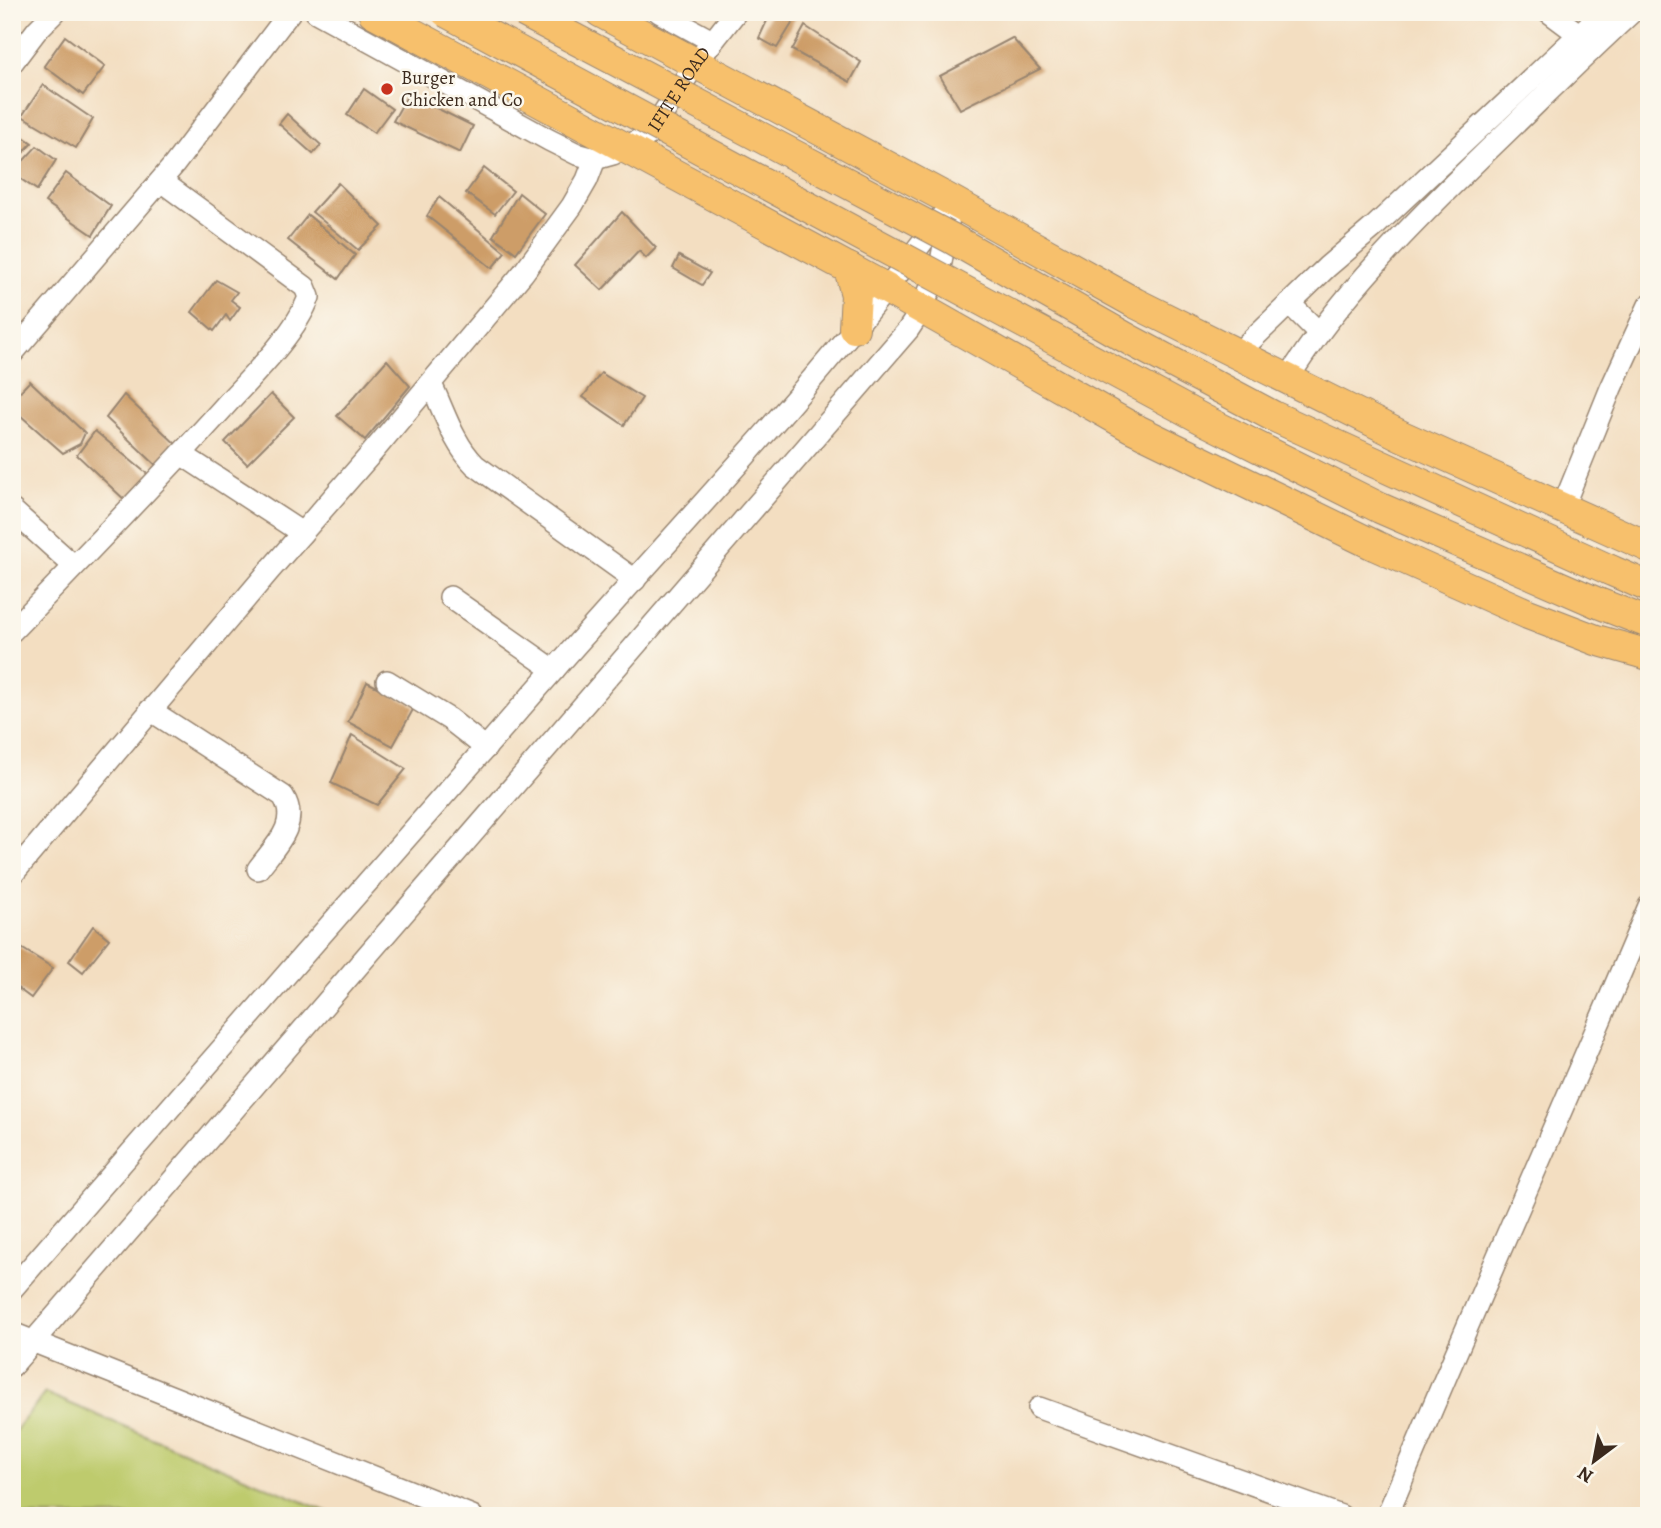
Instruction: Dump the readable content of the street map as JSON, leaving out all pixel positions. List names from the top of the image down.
{
  "streets": {
    "street": ["IFITE ROAD"]
  },
  "places": ["Burger Chicken and Co"],
  "north": "bottom left"
}
